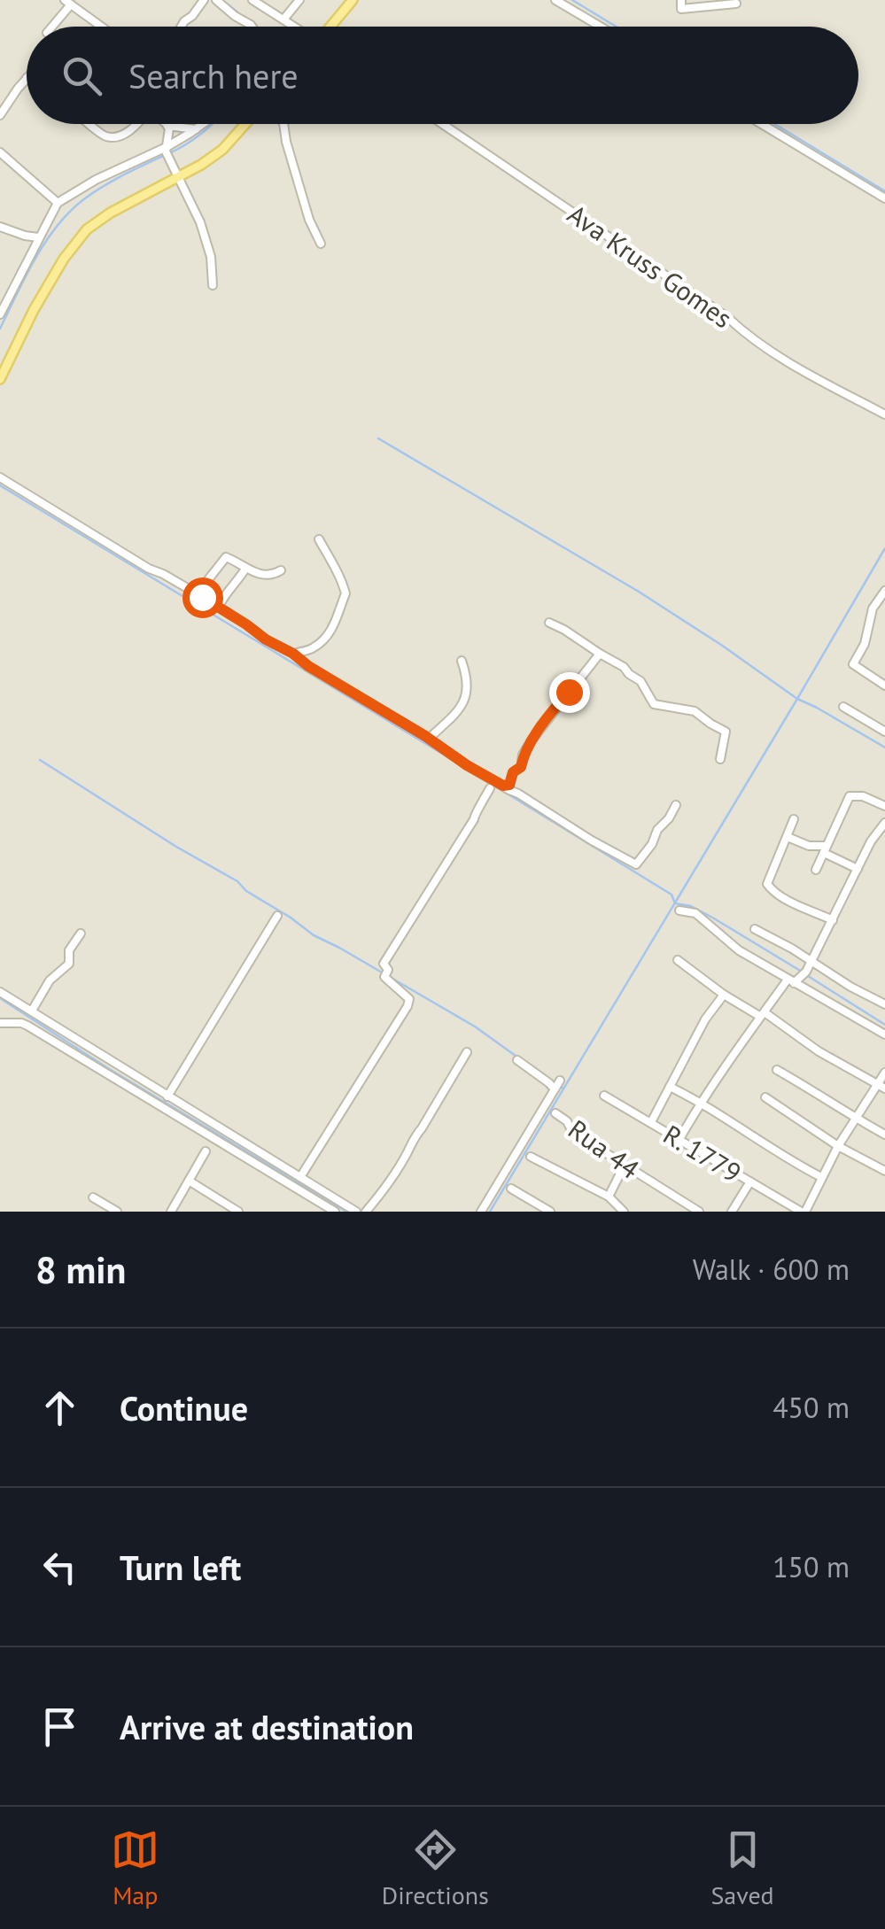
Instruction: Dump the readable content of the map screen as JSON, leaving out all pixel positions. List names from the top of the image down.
{
  "streets": {
    "street": ["Ava Kruss Gomes", "Rua 44", "R. 1779"]
  },
  "page": {
    "search": "Search here",
    "heading": ["8 min", "Walk · 600 m"],
    "list": [
      ["Continue", "450 m"],
      ["Turn left", "150 m"],
      "Arrive at destination"
    ],
    "nav": ["Map", "Directions", "Saved"]
  }
}
